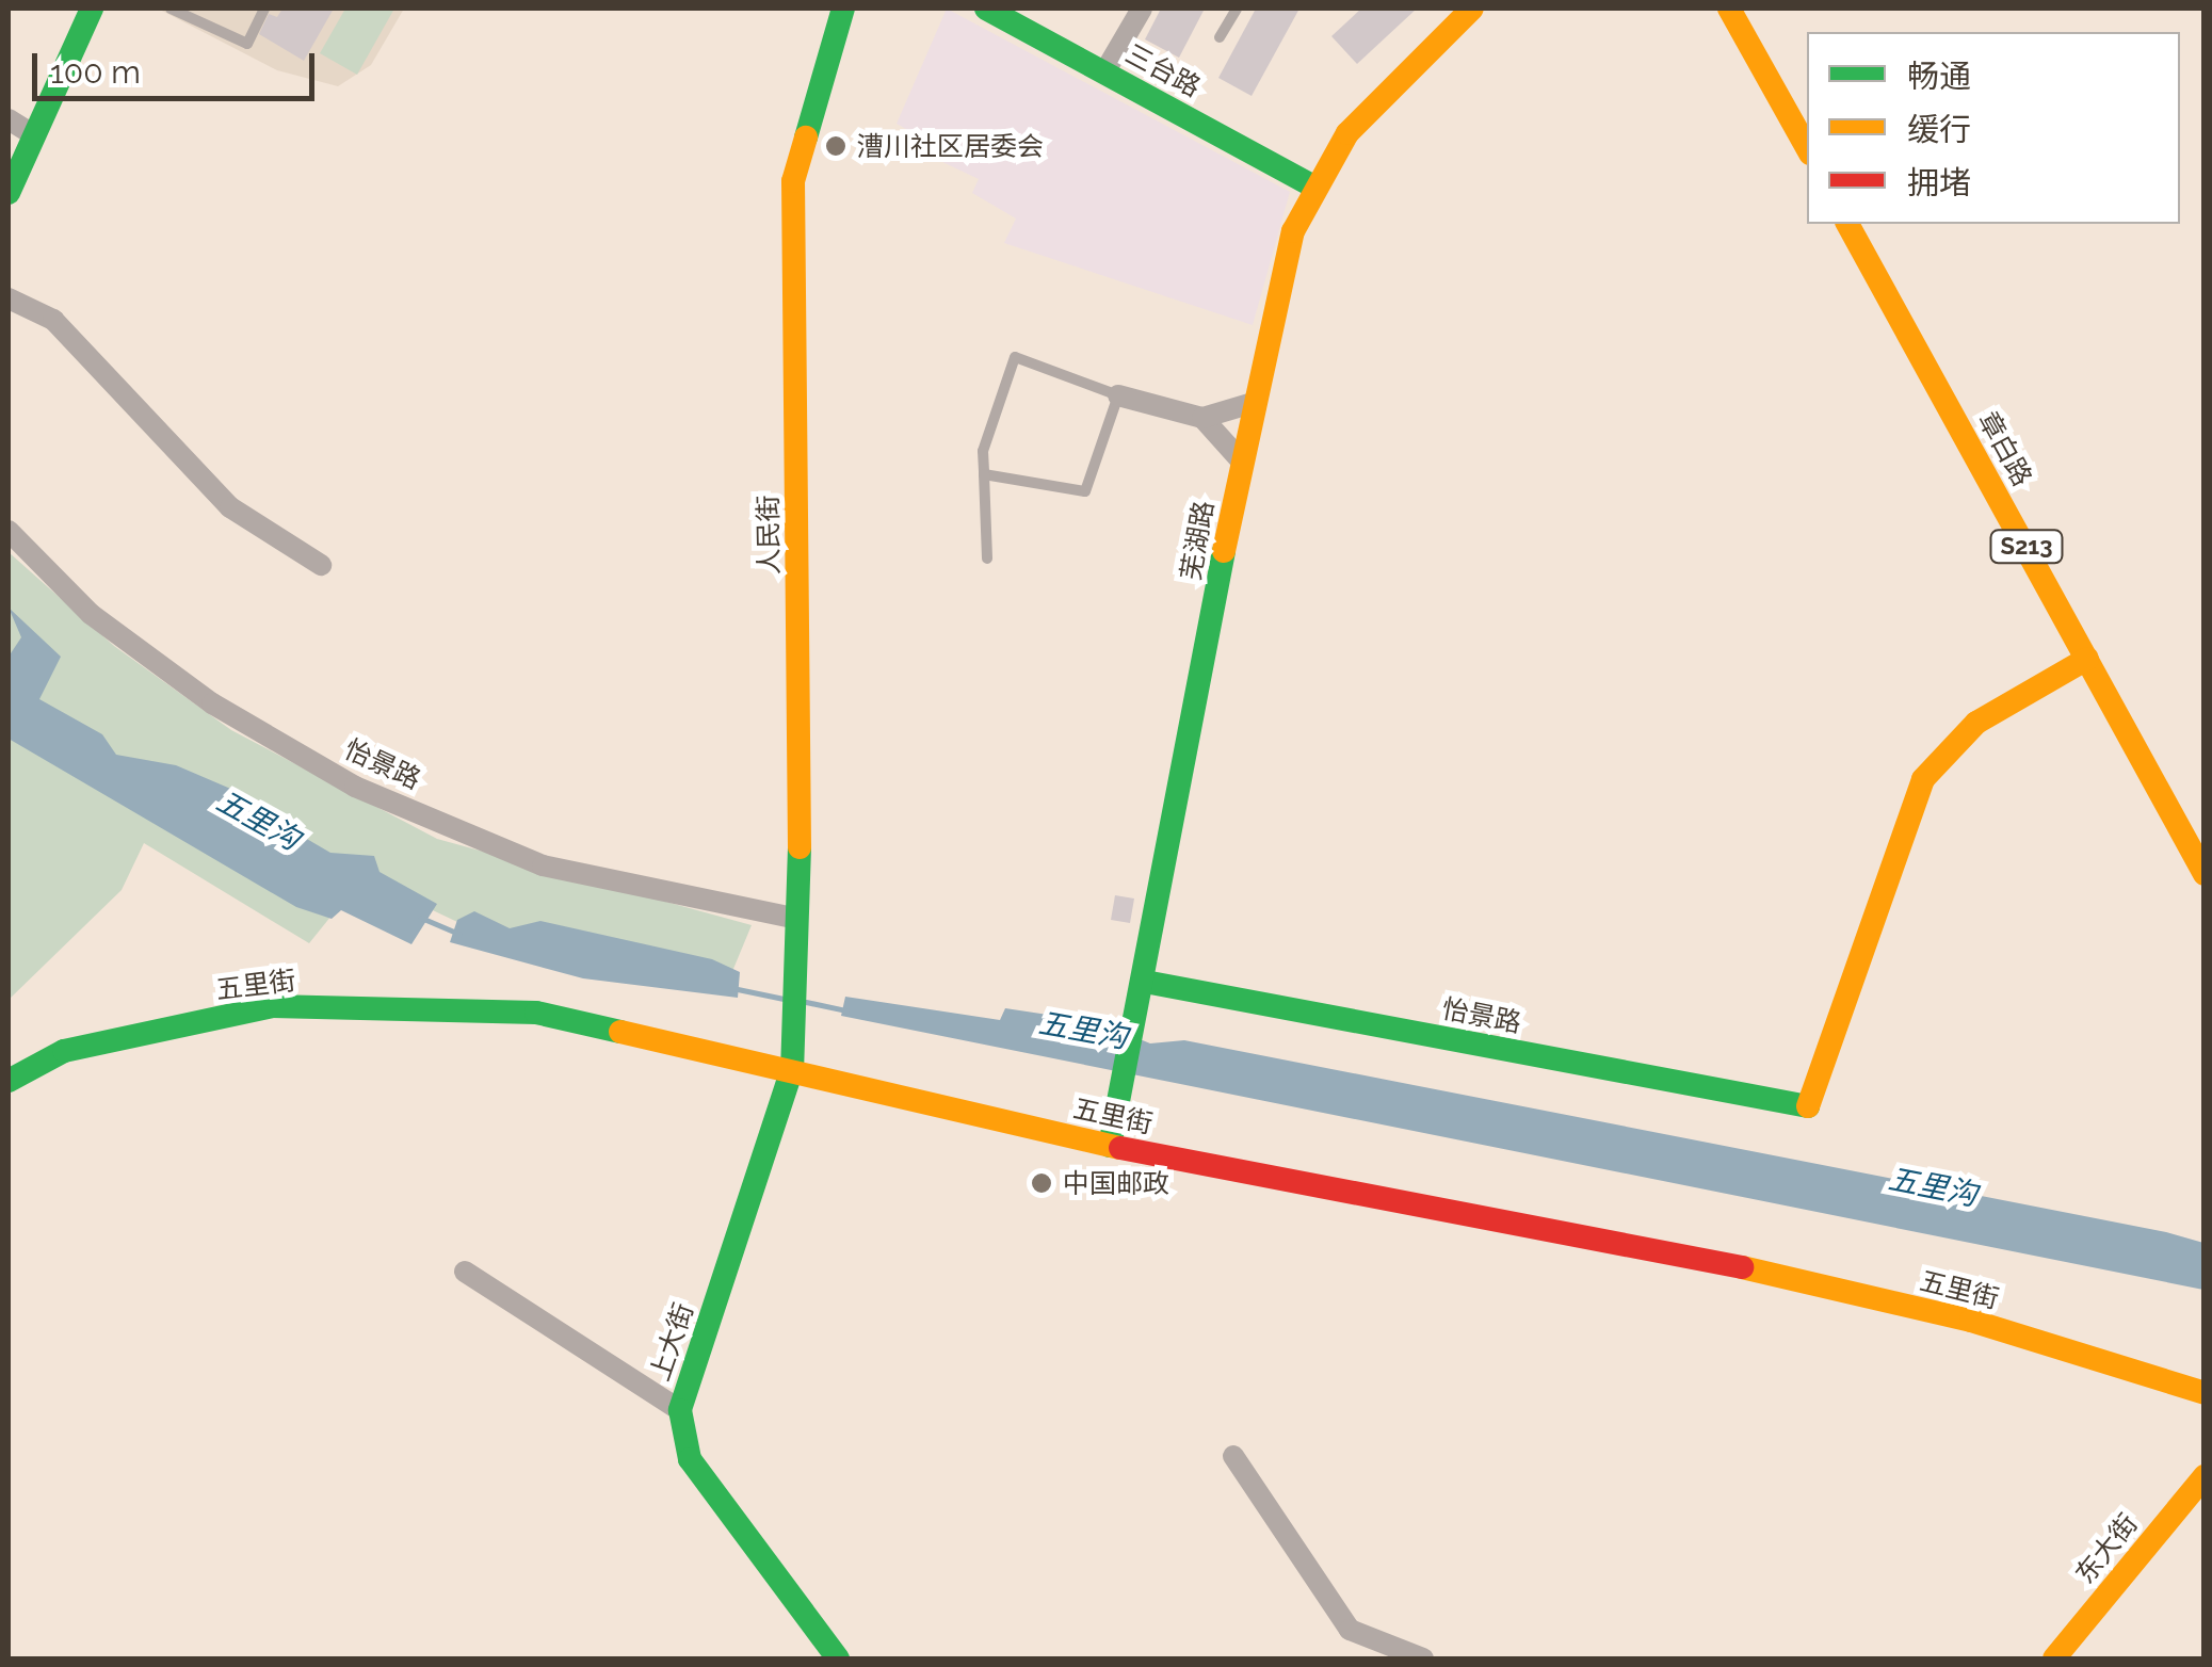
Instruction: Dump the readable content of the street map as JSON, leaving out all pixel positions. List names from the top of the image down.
{
  "streets": {
    "street": [
      "三台路",
      "章白路",
      "人民街",
      "芜湖路",
      "S213",
      "怡景路",
      "五里街",
      "上大街",
      "东大街"
    ]
  },
  "crossings": [
    ["三台路", "芜湖路"],
    ["章白路", "怡景路"],
    ["人民街", "怡景路"],
    ["人民街", "五里街"],
    ["人民街", "上大街"],
    ["芜湖路", "怡景路"],
    ["芜湖路", "五里街"],
    ["五里街", "上大街"]
  ],
  "water": ["五里沟"],
  "places": ["漕川社区居委会", "中国邮政"],
  "legend": ["畅通", "缓行", "拥堵"],
  "scale_bar": "100 m"
}
